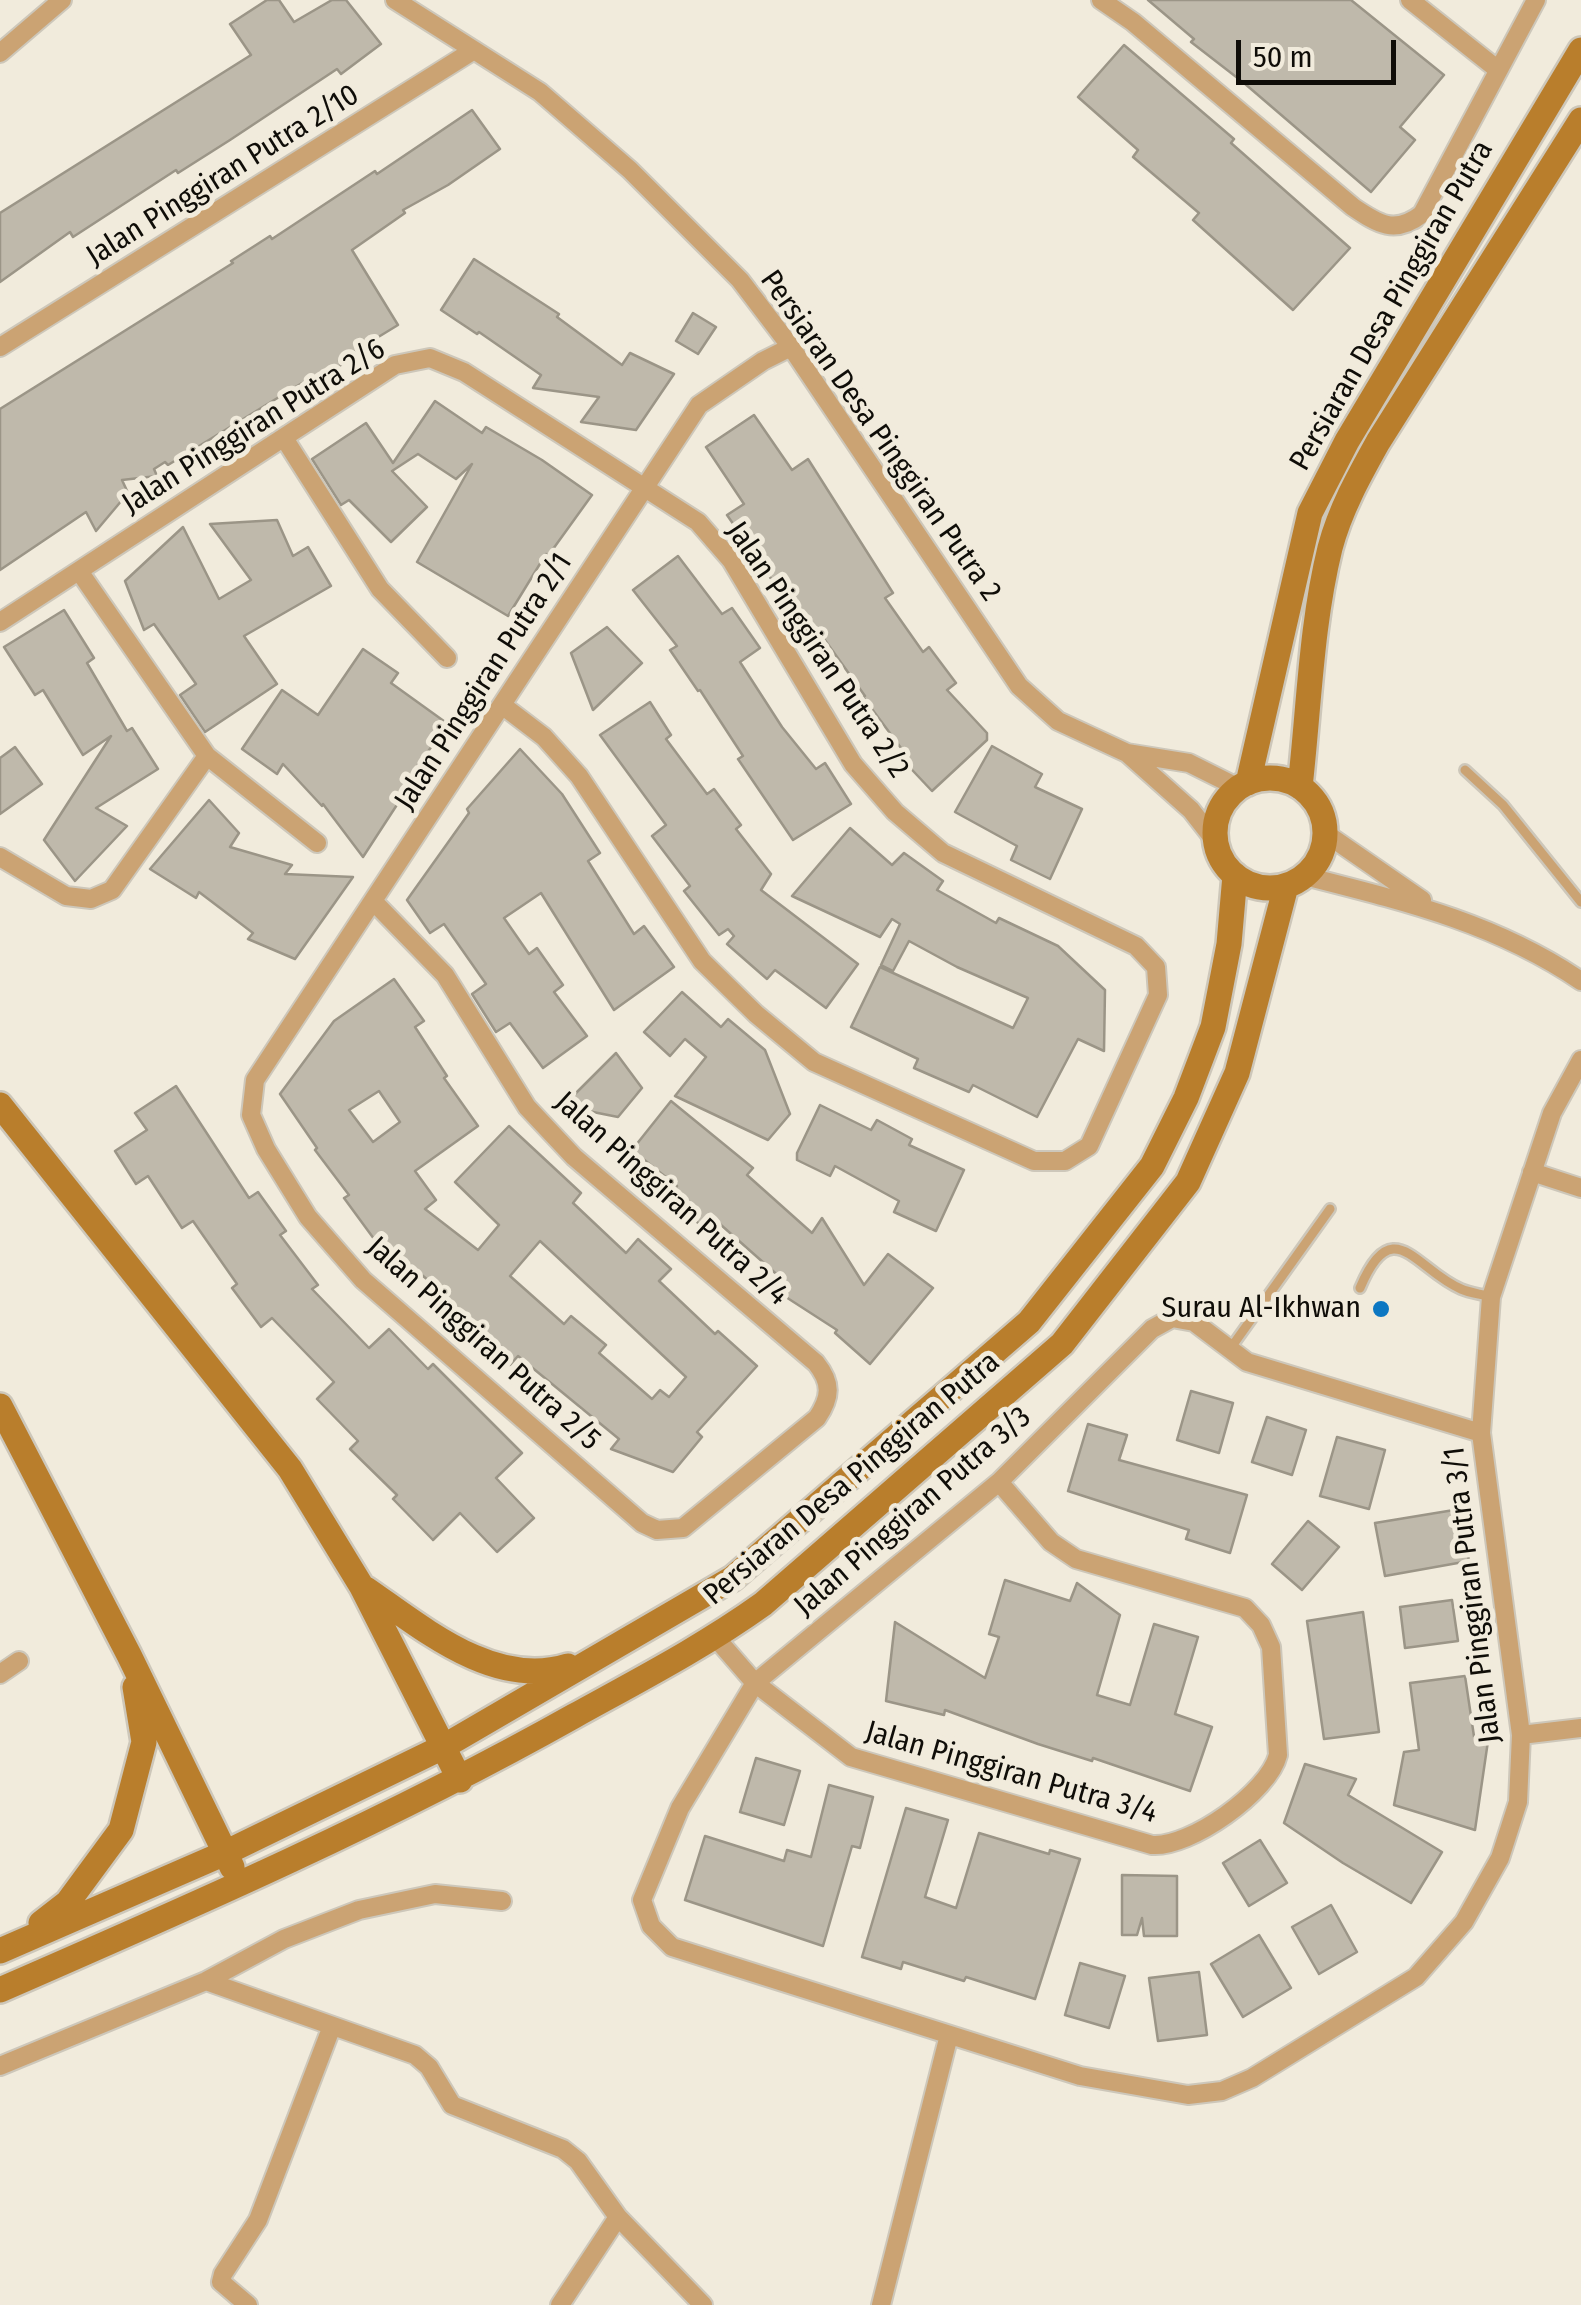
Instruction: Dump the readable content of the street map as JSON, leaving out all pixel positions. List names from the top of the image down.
{
  "streets": {
    "street": [
      "Jalan Pinggiran Putra 2/10",
      "Persiaran Desa Pinggiran Putra",
      "Jalan Pinggiran Putra 2/6",
      "Persiaran Desa Pinggiran Putra 2",
      "Jalan Pinggiran Putra 2/2",
      "Jalan Pinggiran Putra 2/1",
      "Jalan Pinggiran Putra 2/4",
      "Jalan Pinggiran Putra 2/5",
      "Jalan Pinggiran Putra 3/3",
      "Jalan Pinggiran Putra 3/1",
      "Jalan Pinggiran Putra 3/4"
    ]
  },
  "crossings": [
    ["Jalan Pinggiran Putra 2/10", "Persiaran Desa Pinggiran Putra 2"],
    ["Persiaran Desa Pinggiran Putra", "Persiaran Desa Pinggiran Putra 2"],
    ["Persiaran Desa Pinggiran Putra", "Jalan Pinggiran Putra 3/4"],
    ["Jalan Pinggiran Putra 2/6", "Jalan Pinggiran Putra 2/2"],
    ["Jalan Pinggiran Putra 2/6", "Jalan Pinggiran Putra 2/1"],
    ["Persiaran Desa Pinggiran Putra 2", "Jalan Pinggiran Putra 2/1"],
    ["Jalan Pinggiran Putra 2/2", "Jalan Pinggiran Putra 2/1"],
    ["Jalan Pinggiran Putra 2/1", "Jalan Pinggiran Putra 2/4"],
    ["Jalan Pinggiran Putra 2/1", "Jalan Pinggiran Putra 2/5"],
    ["Jalan Pinggiran Putra 2/4", "Jalan Pinggiran Putra 2/5"],
    ["Jalan Pinggiran Putra 3/3", "Jalan Pinggiran Putra 3/1"],
    ["Jalan Pinggiran Putra 3/3", "Jalan Pinggiran Putra 3/4"]
  ],
  "places": ["Surau Al-Ikhwan"],
  "scale_bar": "50 m"
}
